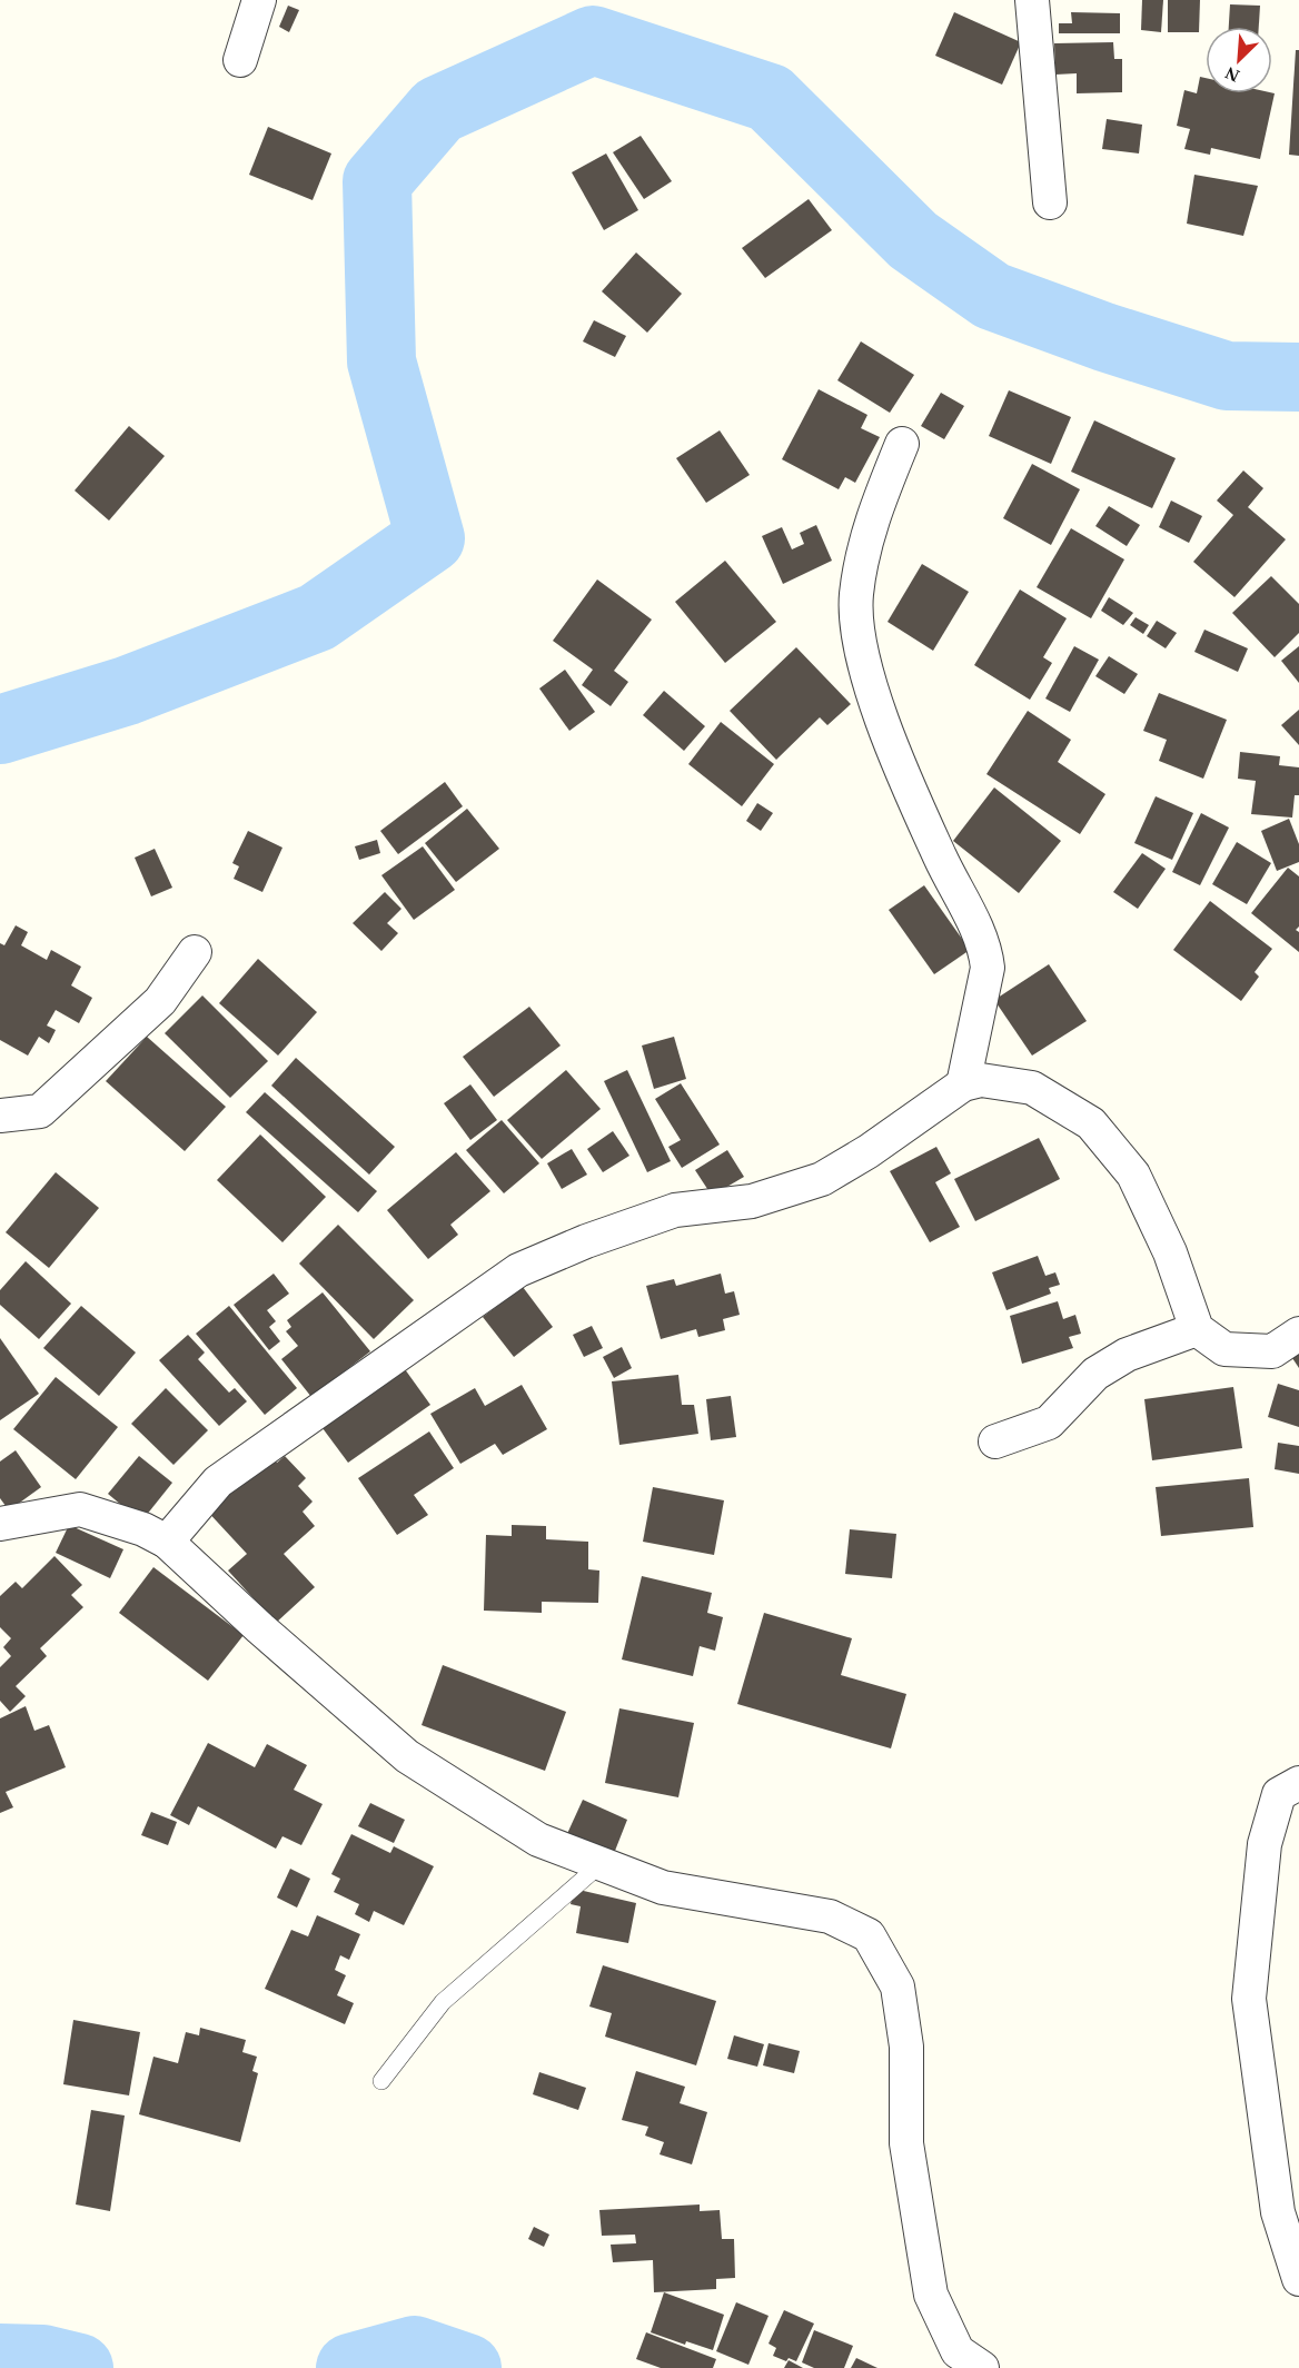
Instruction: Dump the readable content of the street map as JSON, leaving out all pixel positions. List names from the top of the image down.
{
  "north": "bottom left"
}
